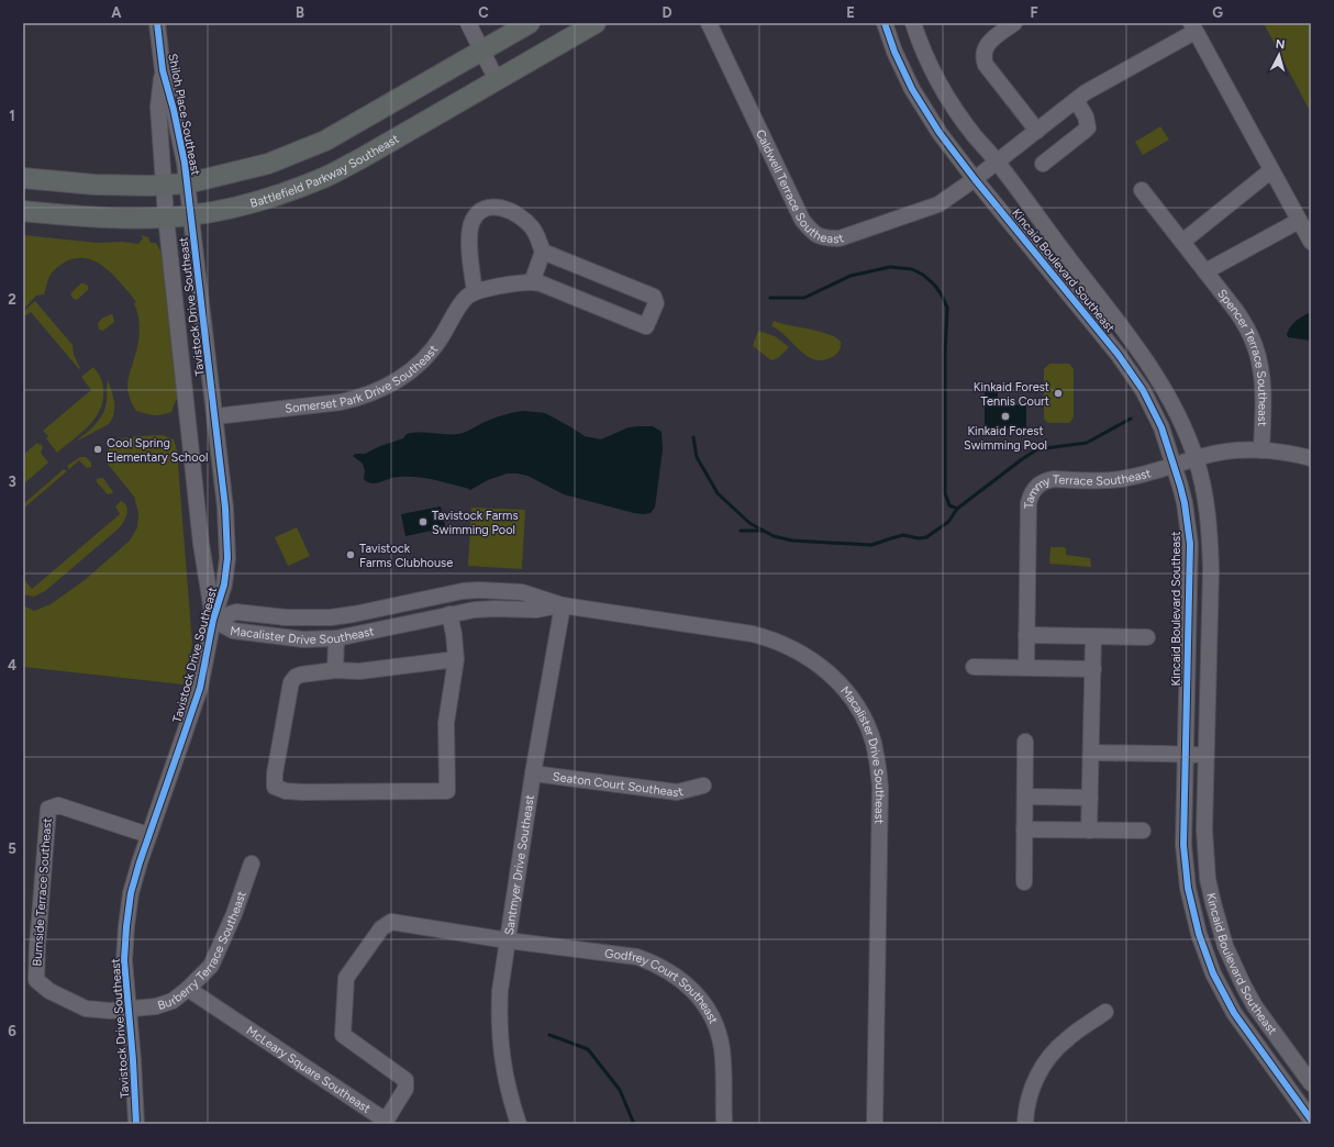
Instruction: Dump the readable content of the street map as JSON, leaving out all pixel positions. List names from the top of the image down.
{
  "streets": {
    "main road": ["Battlefield Parkway Southeast"],
    "street": [
      "Shiloh Place Southeast",
      "Caldwell Terrace Southeast",
      "Kincaid Boulevard Southeast",
      "Tavistock Drive Southeast",
      "Spencer Terrace Southeast",
      "Somerset Park Drive Southeast",
      "Tammy Terrace Southeast",
      "Macalister Drive Southeast",
      "Seaton Court Southeast",
      "Santmyer Drive Southeast",
      "Burnside Terrace Southeast",
      "Burberry Terrace Southeast",
      "Godfrey Court Southeast",
      "McLeary Square Southeast"
    ]
  },
  "crossings": [
    ["Shiloh Place Southeast", "Tavistock Drive Southeast"],
    ["Battlefield Parkway Southeast", "Tavistock Drive Southeast"],
    ["Caldwell Terrace Southeast", "Kincaid Boulevard Southeast"],
    ["Kincaid Boulevard Southeast", "Tammy Terrace Southeast"],
    ["Tavistock Drive Southeast", "Somerset Park Drive Southeast"],
    ["Tavistock Drive Southeast", "Macalister Drive Southeast"],
    ["Tavistock Drive Southeast", "Burnside Terrace Southeast"],
    ["Tavistock Drive Southeast", "Burberry Terrace Southeast"],
    ["Spencer Terrace Southeast", "Tammy Terrace Southeast"],
    ["Macalister Drive Southeast", "Santmyer Drive Southeast"],
    ["Seaton Court Southeast", "Santmyer Drive Southeast"],
    ["Santmyer Drive Southeast", "Godfrey Court Southeast"],
    ["Santmyer Drive Southeast", "McLeary Square Southeast"],
    ["Burnside Terrace Southeast", "Burberry Terrace Southeast"],
    ["Burberry Terrace Southeast", "McLeary Square Southeast"],
    ["Godfrey Court Southeast", "McLeary Square Southeast"]
  ],
  "places": [
    "Kinkaid Forest Tennis Court",
    "Kinkaid Forest Swimming Pool",
    "Cool Spring Elementary School",
    "Tavistock Farms Swimming Pool",
    "Tavistock Farms Clubhouse"
  ],
  "north": "top",
  "grid": {
    "columns": [
      "A",
      "B",
      "C",
      "D",
      "E",
      "F",
      "G"
    ],
    "rows": [
      "1",
      "2",
      "3",
      "4",
      "5",
      "6"
    ]
  }
}
